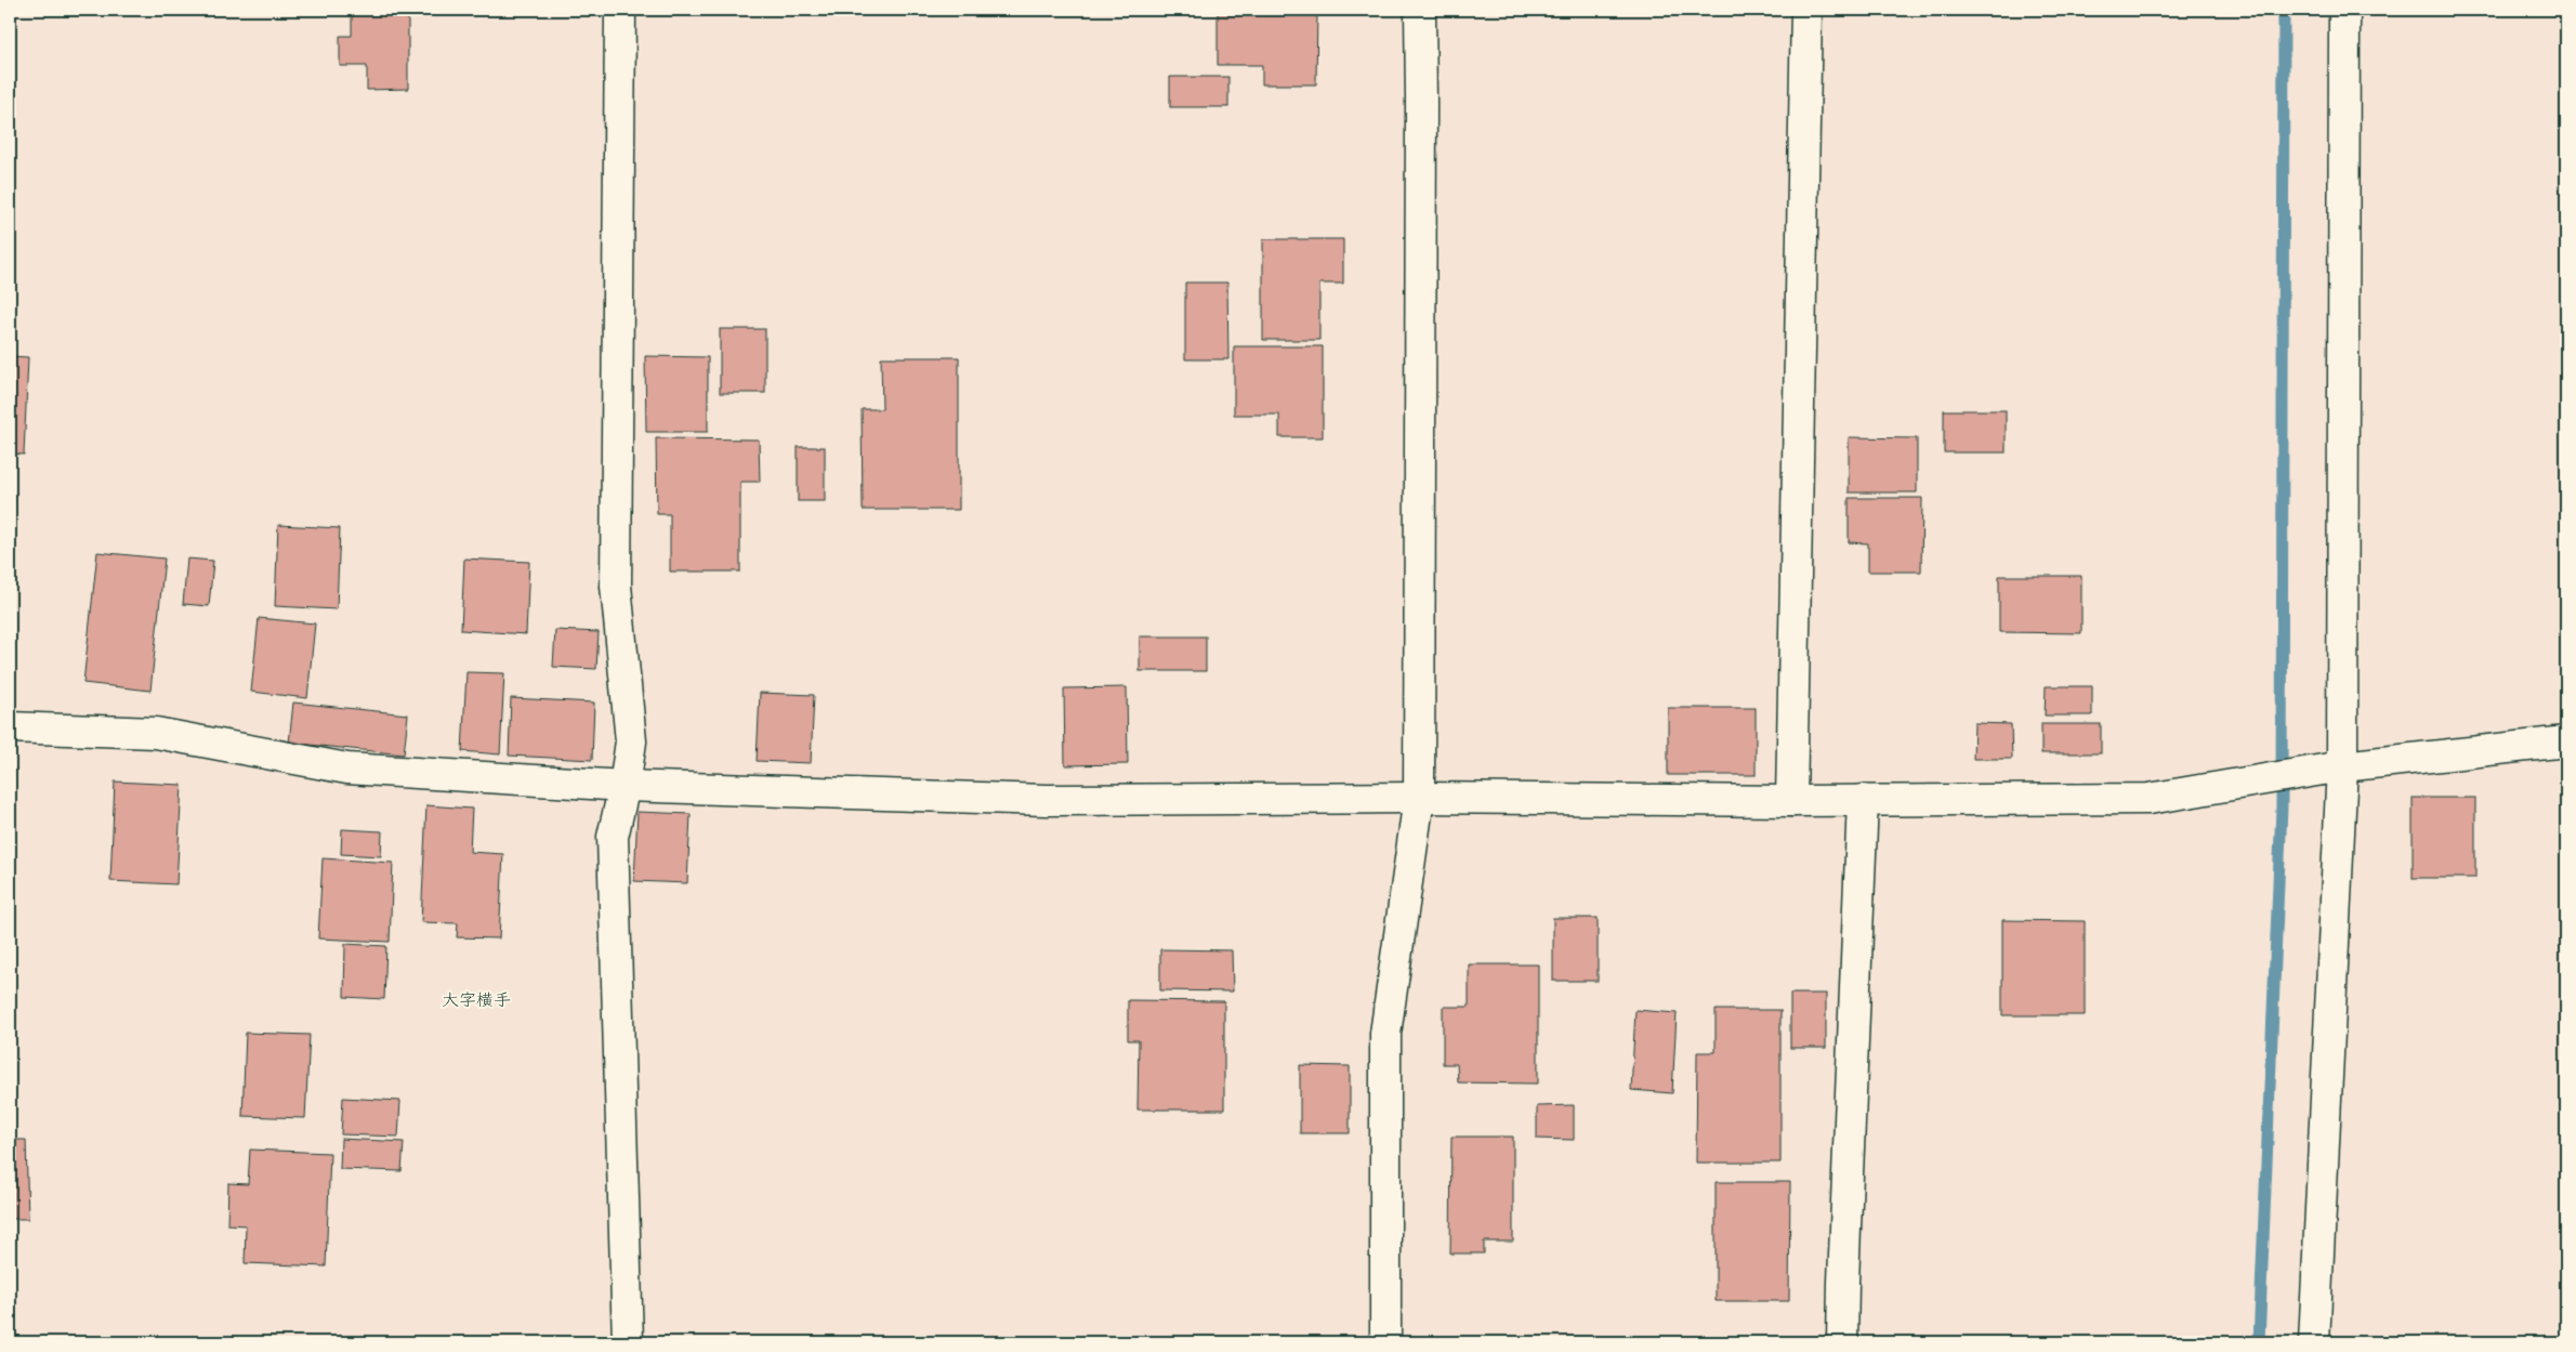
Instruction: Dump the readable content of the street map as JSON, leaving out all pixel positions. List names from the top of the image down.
{
  "districts": ["大字横手"]
}
